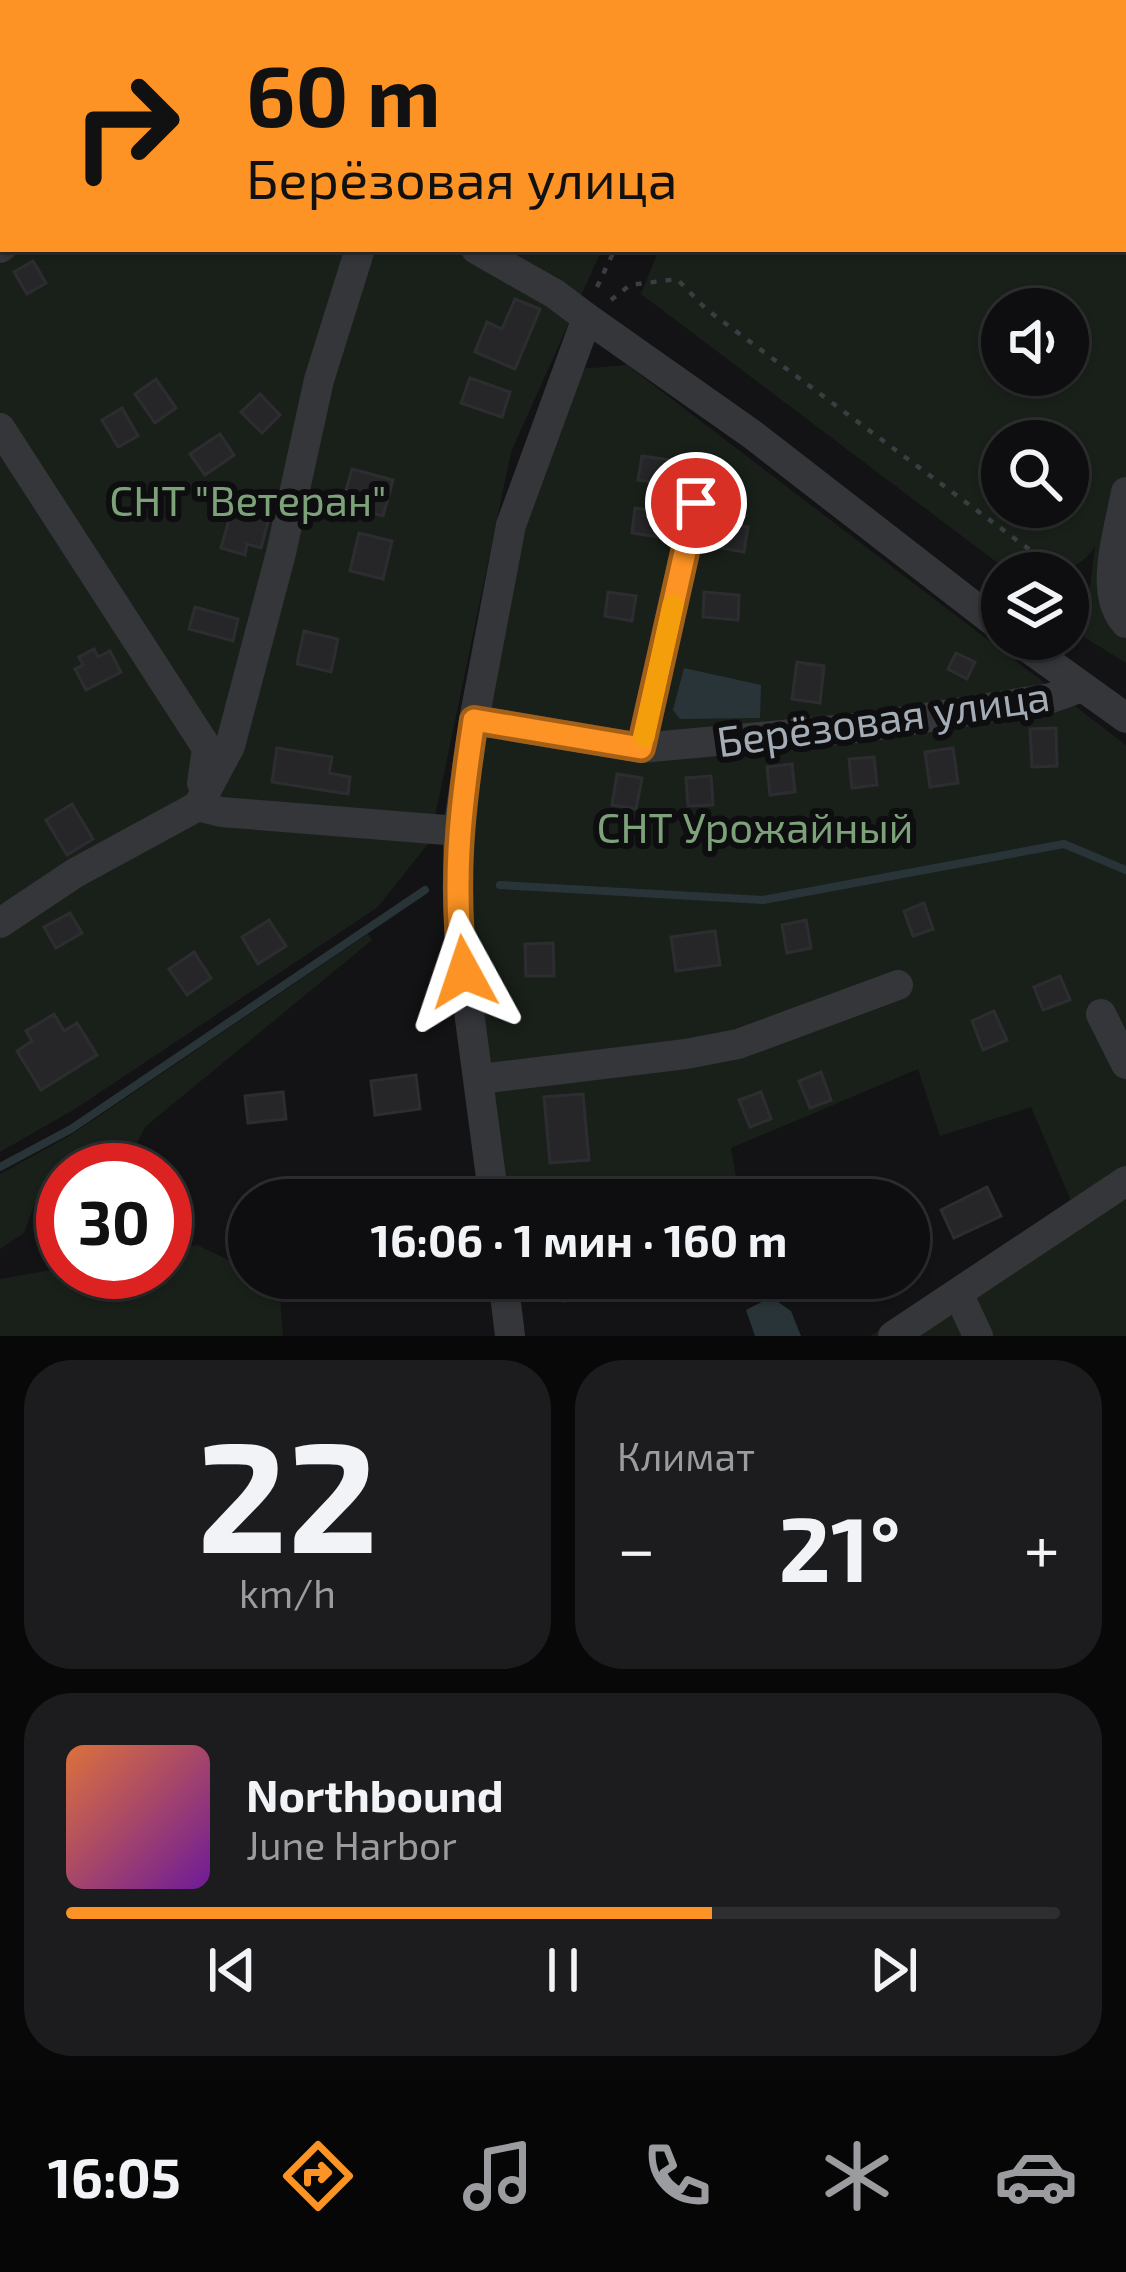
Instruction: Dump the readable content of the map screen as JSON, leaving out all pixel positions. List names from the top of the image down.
{
  "streets": {
    "street": ["Берёзовая улица"]
  },
  "parks": ["СНТ \"Ветеран\"", "СНТ Урожайный"],
  "page": {
    "turn": ["60 m", "Берёзовая улица"],
    "limit": "30",
    "trip": "16:06 · 1 мин · 160 m",
    "tile": [
      ["22", "km/h"],
      "Климат"
    ],
    "heat": ["−", "21°", "+"],
    "song": ["Northbound", "June Harbor"],
    "tabs": "16:05"
  }
}
